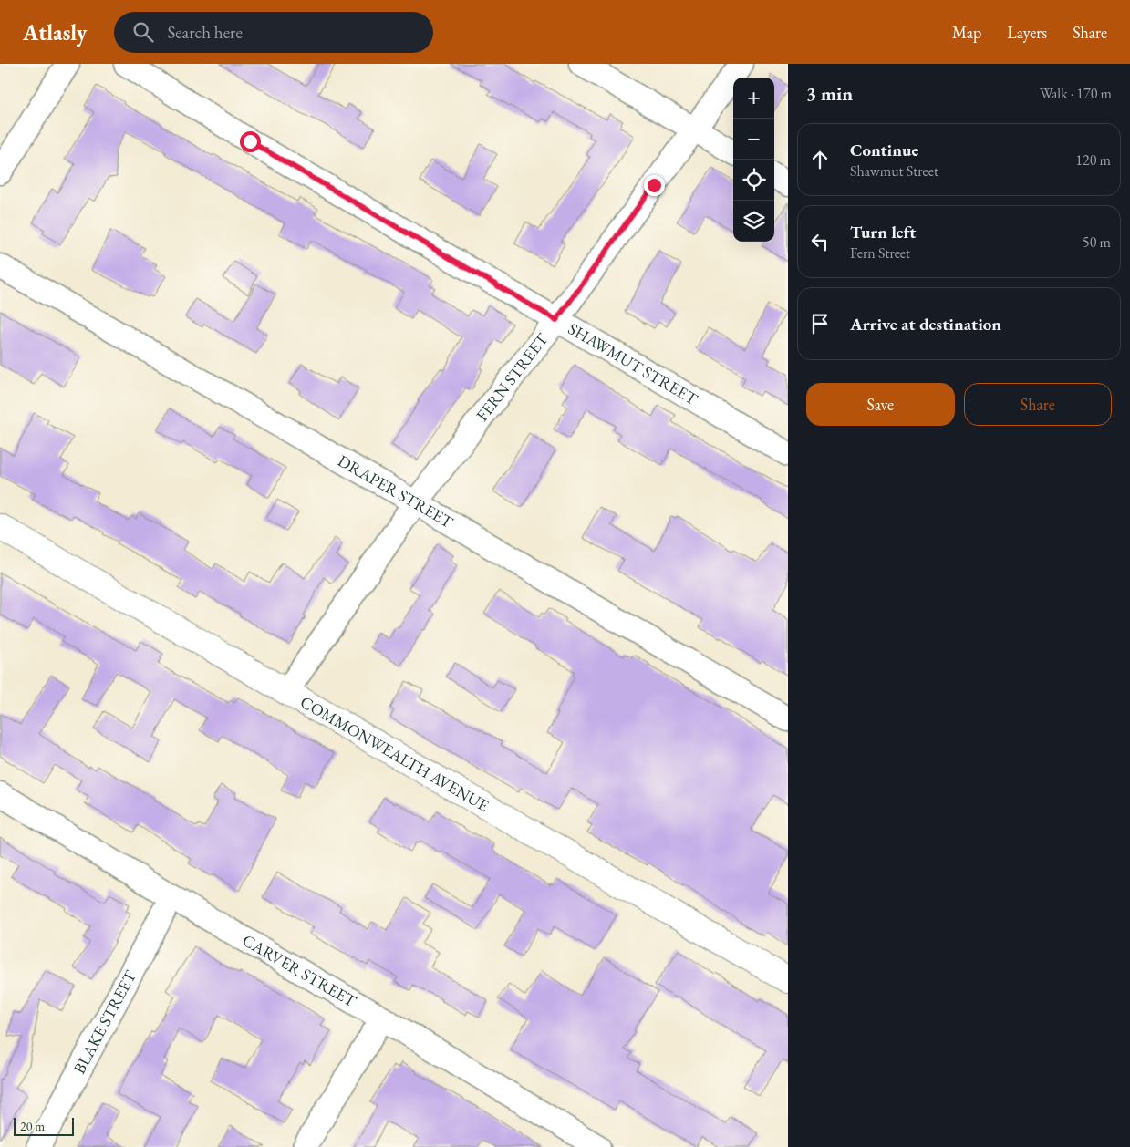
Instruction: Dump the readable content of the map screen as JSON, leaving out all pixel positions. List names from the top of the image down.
{
  "streets": {
    "street": [
      "SHAWMUT STREET",
      "FERN STREET",
      "DRAPER STREET",
      "COMMONWEALTH AVENUE",
      "CARVER STREET",
      "BLAKE STREET"
    ]
  },
  "crossings": [
    ["SHAWMUT STREET", "FERN STREET"],
    ["FERN STREET", "DRAPER STREET"],
    ["FERN STREET", "COMMONWEALTH AVENUE"],
    ["CARVER STREET", "BLAKE STREET"]
  ],
  "scale_bar": "20 m",
  "page": {
    "header": "Atlasly",
    "search": "Search here",
    "nav": ["Map", "Layers", "Share"],
    "heading": ["3 min", "Walk · 170 m"],
    "map_buttons": ["+", "−"],
    "list": [
      ["Continue", "Shawmut Street", "120 m"],
      ["Turn left", "Fern Street", "50 m"],
      "Arrive at destination"
    ],
    "buttons": ["Save", "Share"],
    "scale": "20 m"
  }
}
